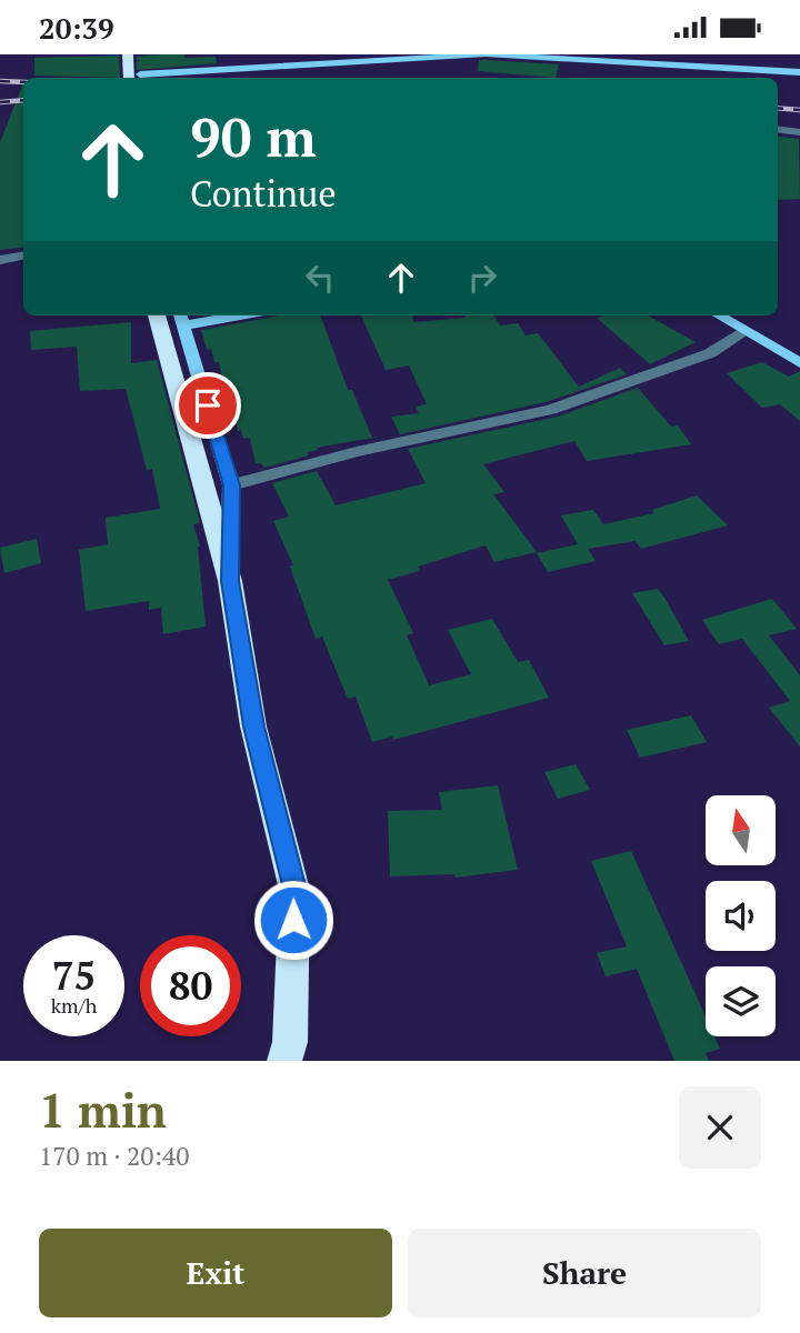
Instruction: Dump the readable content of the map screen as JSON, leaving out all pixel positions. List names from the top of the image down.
{
  "north": "top",
  "page": {
    "status": "20:39",
    "turn": ["90 m", "Continue"],
    "speed": "75 km/h",
    "limit": "80",
    "heading": ["1 min", "170 m · 20:40"],
    "buttons": ["Exit", "Share"]
  }
}
